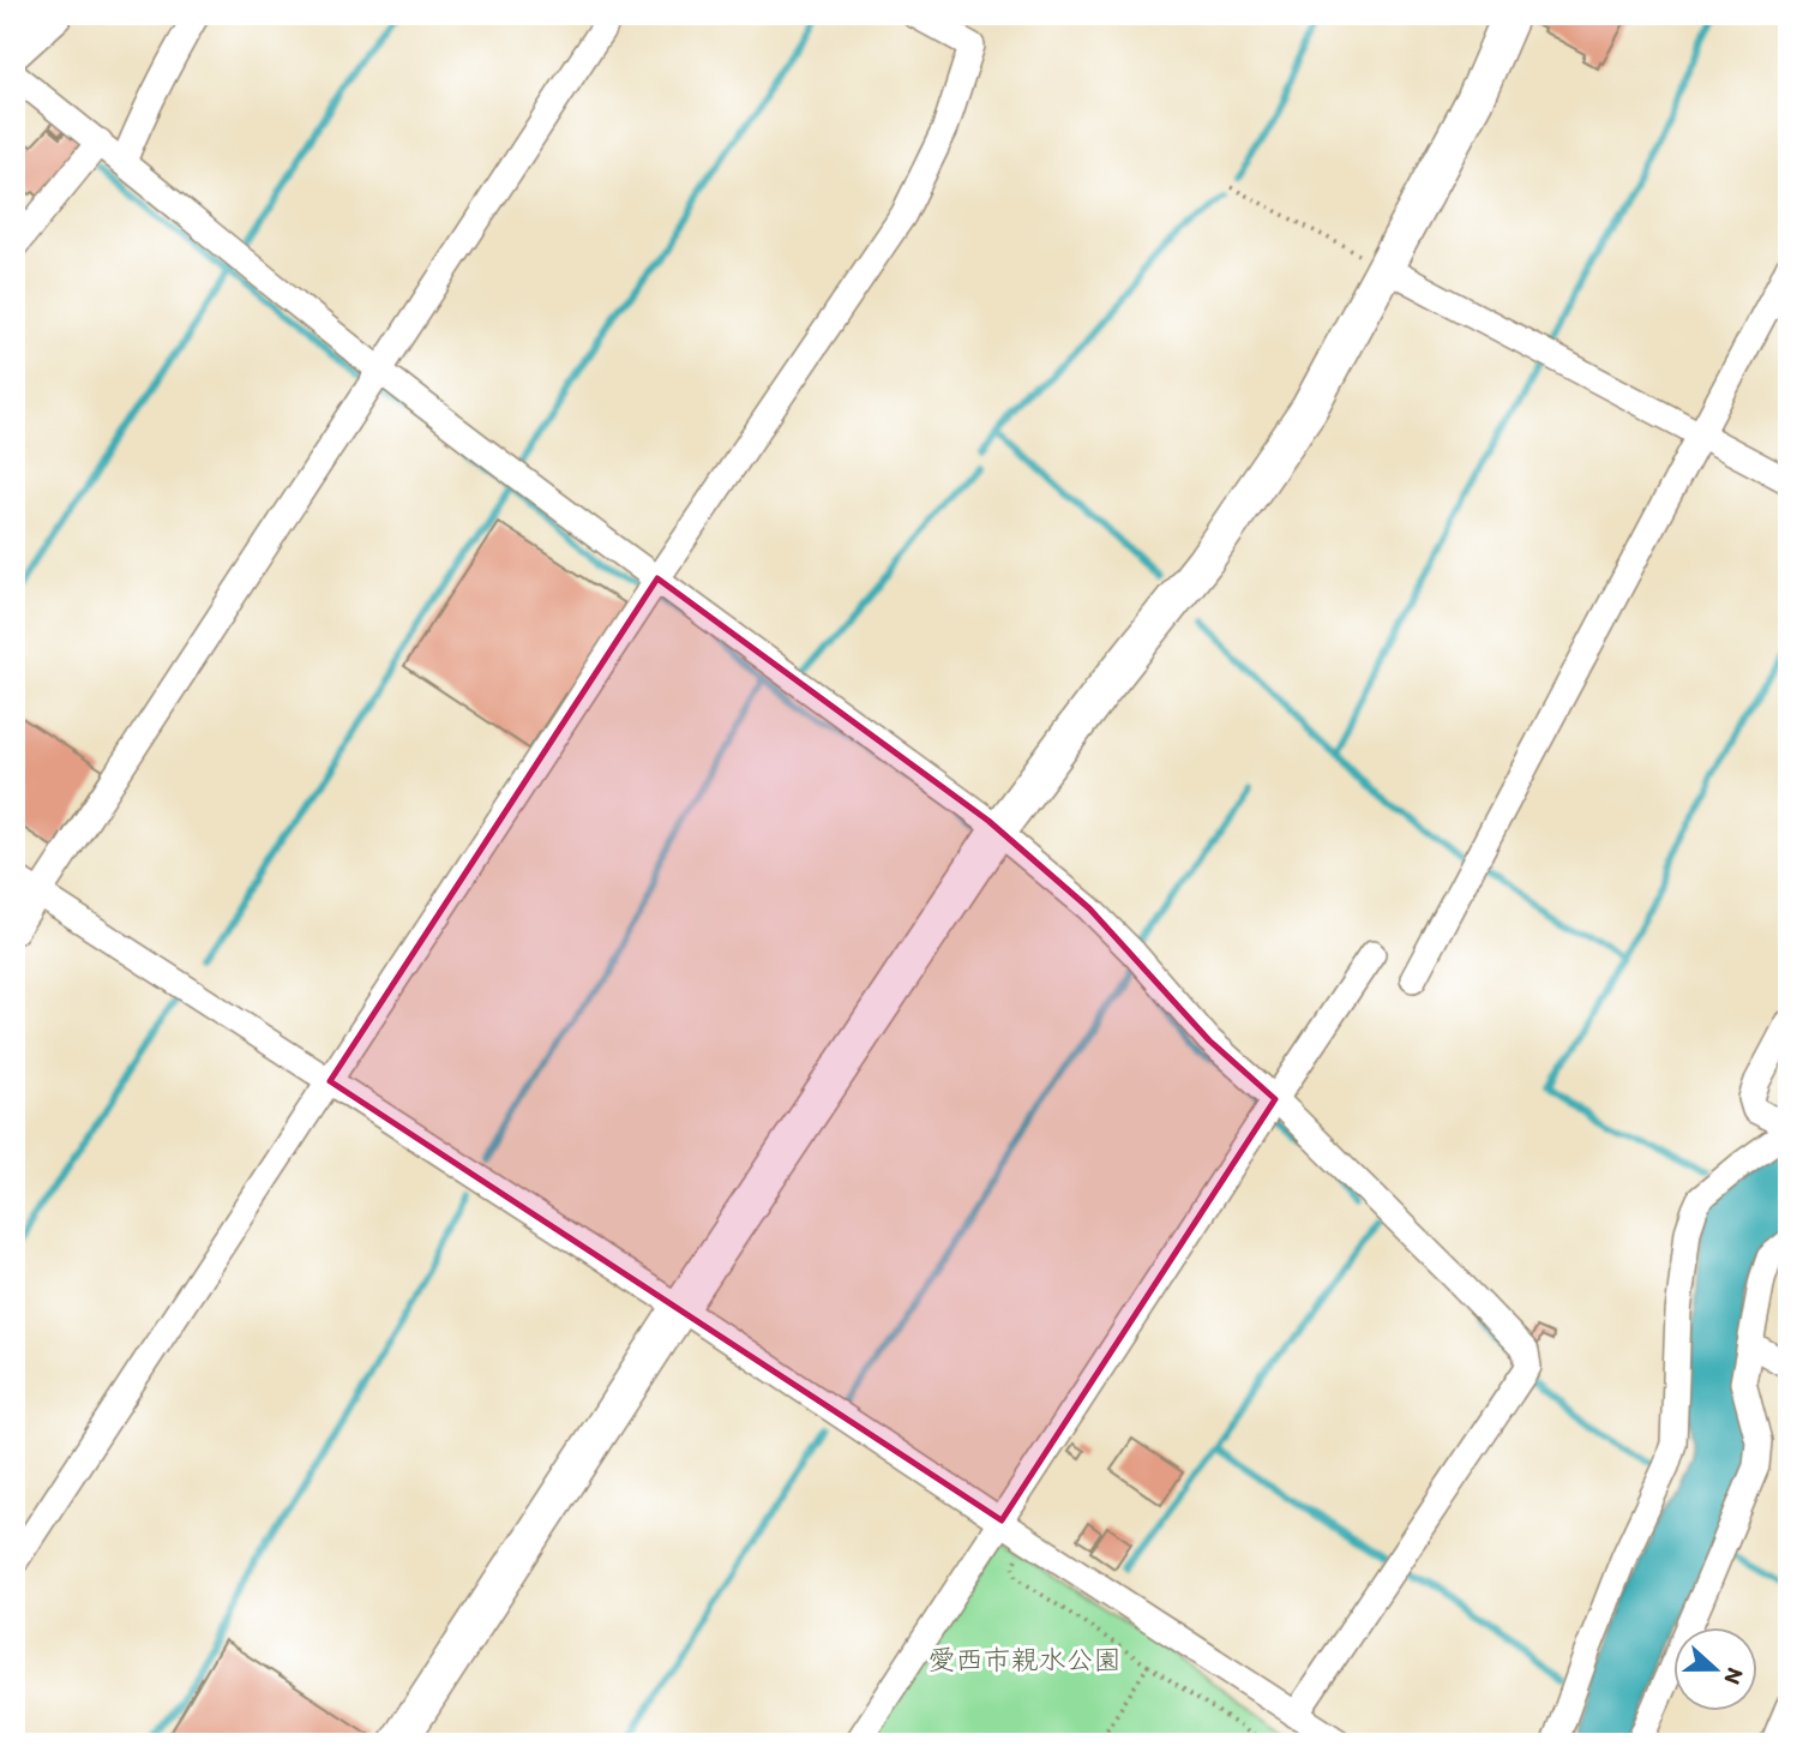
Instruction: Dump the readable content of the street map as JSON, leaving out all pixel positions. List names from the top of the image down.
{
  "parks": ["愛西市親水公園"],
  "north": "right"
}
